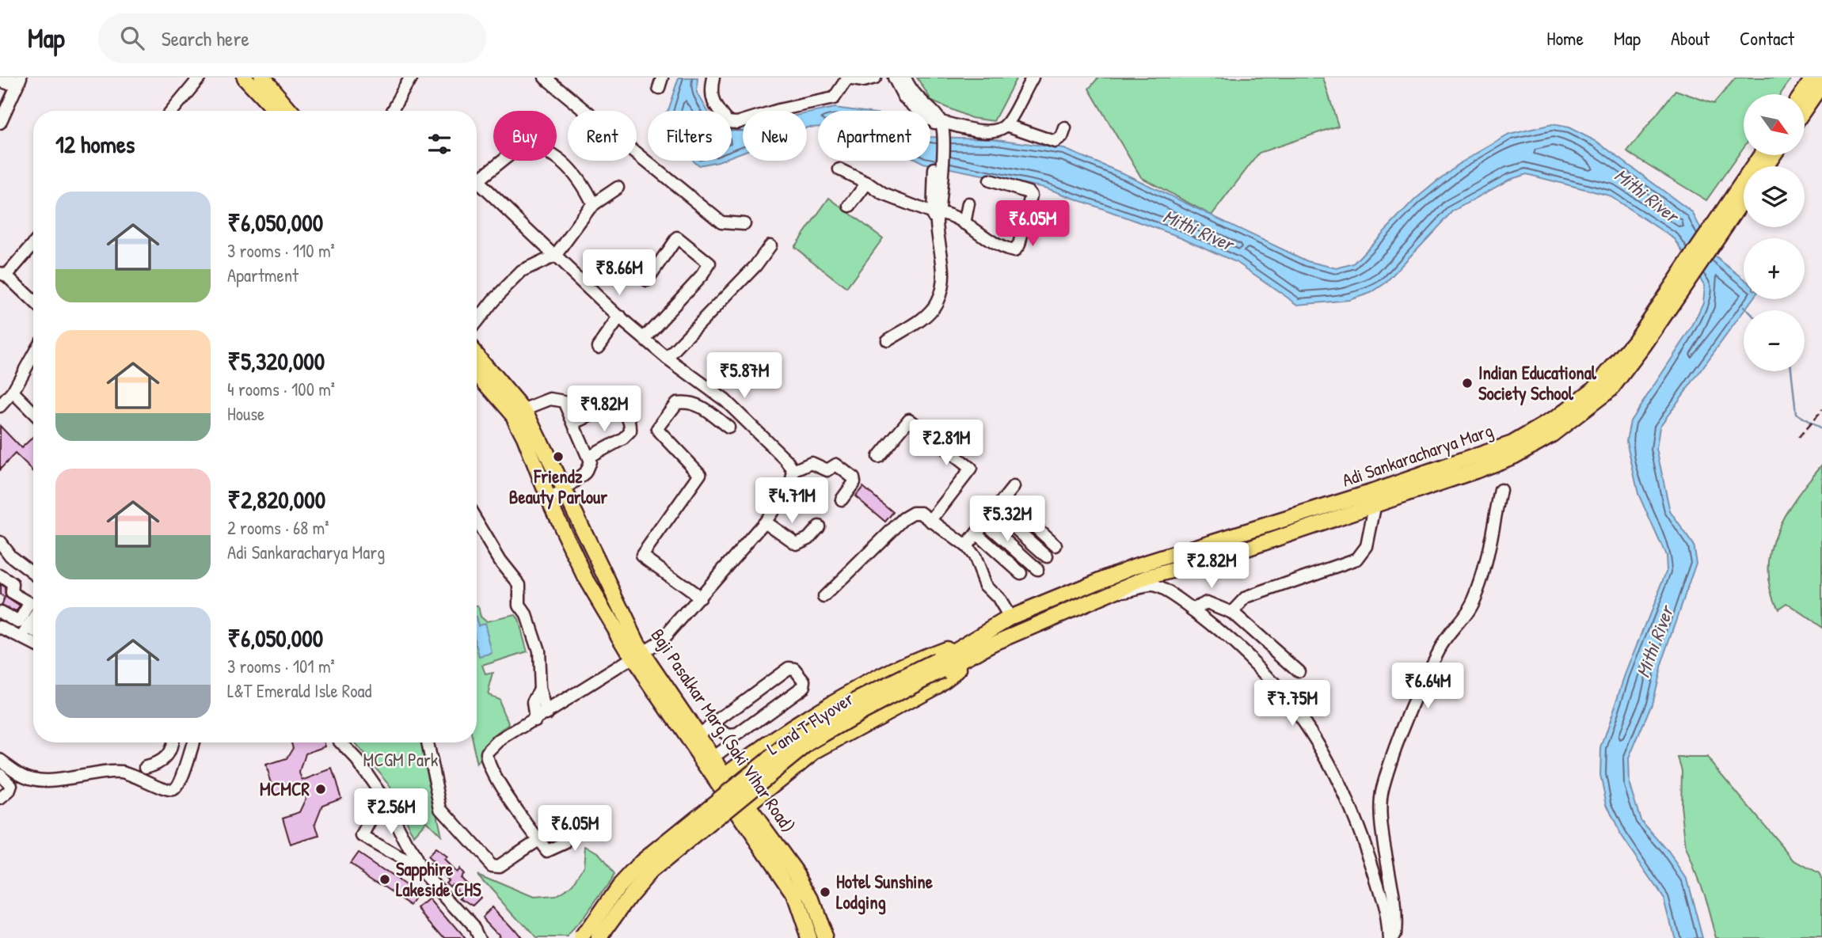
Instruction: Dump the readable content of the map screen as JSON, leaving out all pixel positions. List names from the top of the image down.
{
  "streets": {
    "main road": ["Adi Sankaracharya Marg", "L and T Flyover", "Baji Pasalkar Marg (Saki Vihar Road)"]
  },
  "crossings": [
    ["Adi Sankaracharya Marg", "L and T Flyover"]
  ],
  "water": ["Mithi River"],
  "parks": ["MCGM Park"],
  "places": [
    "Indian Educational Society School",
    "Friendz Beauty Parlour",
    "MCMCR",
    "Sapphire Lakeside CHS",
    "Hotel Sunshine Lodging"
  ],
  "north": "bottom right",
  "page": {
    "header": "Map",
    "search": "Search here",
    "nav": [
      "Home",
      "Map",
      "About",
      "Contact"
    ],
    "map_buttons": ["+", "−"],
    "chip": [
      "Buy",
      "Rent",
      "Filters",
      "New",
      "Apartment"
    ],
    "heading": "12 homes",
    "list": [
      {
        "name": "₹6,050,000",
        "note": "3 rooms · 110 m² · Apartment"
      },
      {
        "name": "₹5,320,000",
        "note": "4 rooms · 100 m² · House"
      },
      {
        "name": "₹2,820,000",
        "note": "2 rooms · 68 m² · Adi Sankaracharya Marg"
      },
      {
        "name": "₹6,050,000",
        "note": "3 rooms · 101 m² · L&T Emerald Isle Road"
      }
    ],
    "price": [
      "₹6.05M",
      "₹8.66M",
      "₹5.87M",
      "₹9.82M",
      "₹2.81M",
      "₹4.71M",
      "₹5.32M",
      "₹2.82M",
      "₹6.64M",
      "₹7.75M",
      "₹2.56M",
      "₹6.05M"
    ]
  }
}
